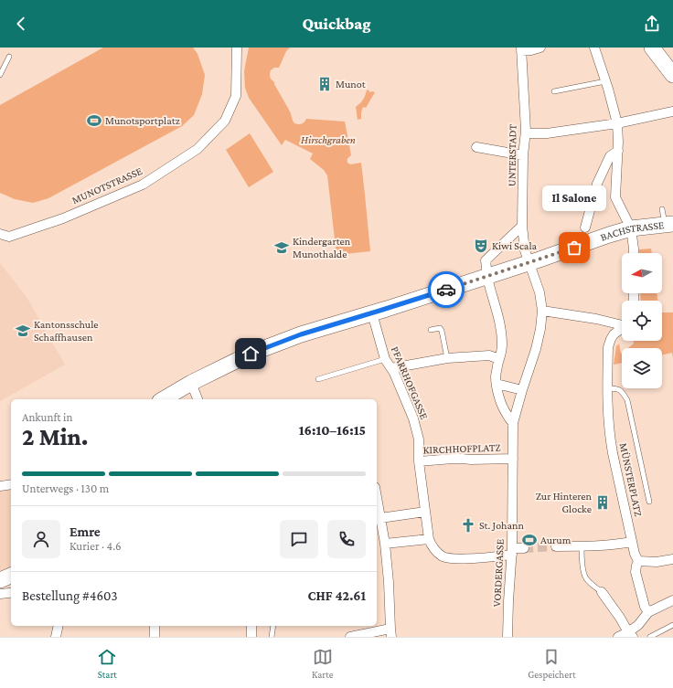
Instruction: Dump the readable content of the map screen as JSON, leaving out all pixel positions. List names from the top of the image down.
{
  "streets": {
    "main road": ["BACHSTRASSE"],
    "street": [
      "UNTERSTADT",
      "MUNOTSTRASSE",
      "PFARRHOFGASSE",
      "KIRCHHOFPLATZ",
      "MÜNSTERPLATZ",
      "VORDERGASSE"
    ]
  },
  "crossings": [
    ["UNTERSTADT", "BACHSTRASSE"],
    ["UNTERSTADT", "VORDERGASSE"],
    ["BACHSTRASSE", "PFARRHOFGASSE"],
    ["BACHSTRASSE", "VORDERGASSE"],
    ["PFARRHOFGASSE", "KIRCHHOFPLATZ"],
    ["KIRCHHOFPLATZ", "VORDERGASSE"]
  ],
  "parks": ["Hirschgraben"],
  "places": {
    "building": ["Munot", "Zur Hinteren Glocke"],
    "sports": ["Munotsportplatz", "Aurum"],
    "theatre": ["Kiwi Scala"],
    "school or university": ["Kindergarten Munothalde", "Kantonsschule Schaffhausen"],
    "other": ["Il Salone"],
    "church": ["St. Johann"]
  },
  "north": "left",
  "page": {
    "header": "Quickbag",
    "bubble": "Il Salone",
    "heading": ["2 Min.", "Ankunft in", "16:10–16:15"],
    "panel": [
      "Emre",
      "Kurier · 4.6",
      "Bestellung #4603",
      "CHF 42.61"
    ],
    "bar": "Unterwegs · 130 m",
    "tabs": ["Start", "Karte", "Gespeichert"]
  }
}
